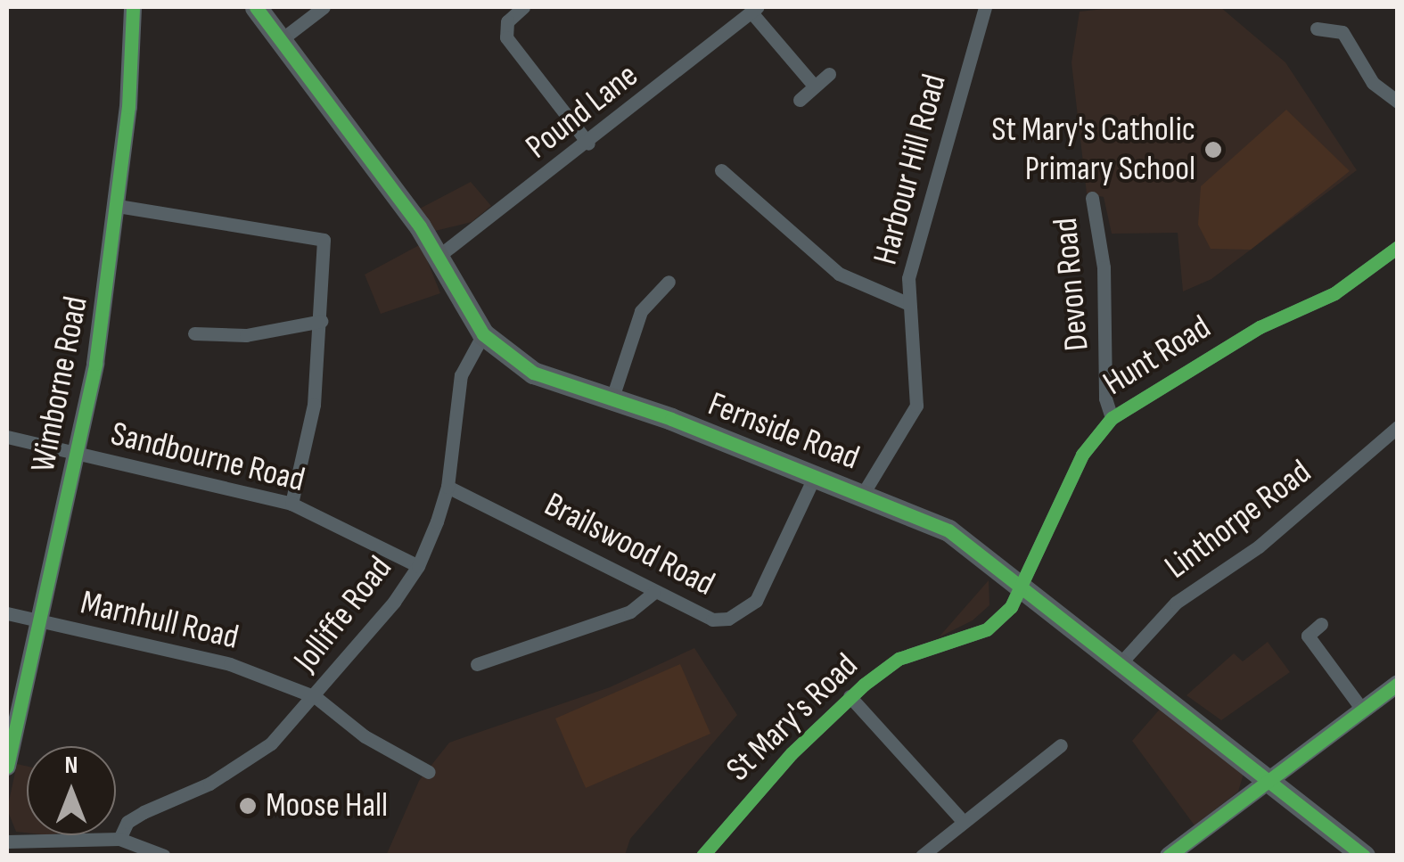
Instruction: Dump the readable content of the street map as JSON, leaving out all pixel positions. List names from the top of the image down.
{
  "streets": {
    "highway": ["Fernside Road"],
    "main road": ["Wimborne Road"],
    "street": [
      "Pound Lane",
      "Harbour Hill Road",
      "Devon Road",
      "Hunt Road",
      "Sandbourne Road",
      "Linthorpe Road",
      "Brailswood Road",
      "Jolliffe Road",
      "Marnhull Road",
      "St Mary's Road"
    ]
  },
  "crossings": [
    ["Pound Lane", "Fernside Road"],
    ["Harbour Hill Road", "Fernside Road"],
    ["Devon Road", "Hunt Road"],
    ["Hunt Road", "Fernside Road"],
    ["Hunt Road", "St Mary's Road"],
    ["Wimborne Road", "Sandbourne Road"],
    ["Wimborne Road", "Marnhull Road"],
    ["Fernside Road", "Linthorpe Road"],
    ["Fernside Road", "Brailswood Road"],
    ["Fernside Road", "Jolliffe Road"],
    ["Fernside Road", "St Mary's Road"],
    ["Sandbourne Road", "Jolliffe Road"],
    ["Brailswood Road", "Jolliffe Road"],
    ["Jolliffe Road", "Marnhull Road"]
  ],
  "places": ["St Mary's Catholic Primary School", "Moose Hall"],
  "north": "top"
}
